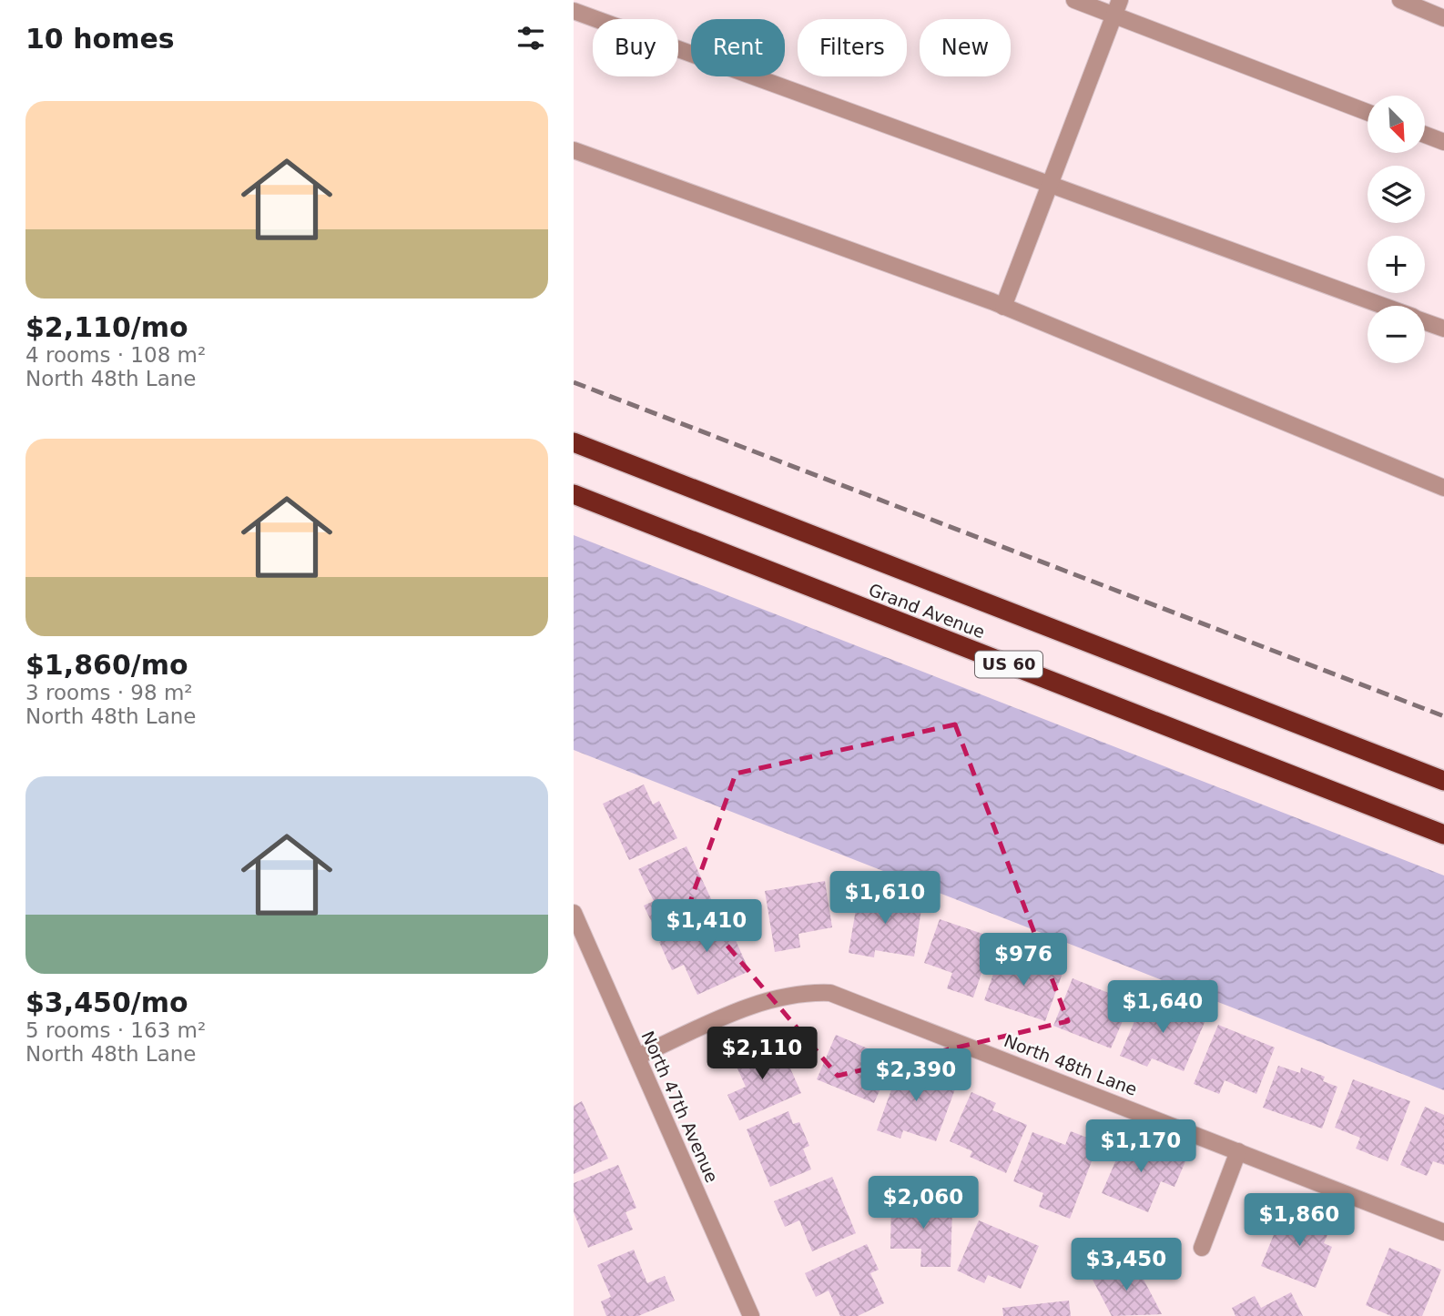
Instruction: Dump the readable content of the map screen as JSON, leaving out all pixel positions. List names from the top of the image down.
{
  "streets": {
    "highway": ["Grand Avenue", "US 60"],
    "street": ["North 48th Lane", "North 47th Avenue"]
  },
  "crossings": [
    ["North 48th Lane", "North 47th Avenue"]
  ],
  "north": "bottom right",
  "page": {
    "heading": "10 homes",
    "chip": [
      "Buy",
      "Rent",
      "Filters",
      "New"
    ],
    "list": [
      {
        "name": "$2,110/mo",
        "note": "4 rooms · 108 m² · North 48th Lane"
      },
      {
        "name": "$1,860/mo",
        "note": "3 rooms · 98 m² · North 48th Lane"
      },
      {
        "name": "$3,450/mo",
        "note": "5 rooms · 163 m² · North 48th Lane"
      }
    ],
    "map_buttons": ["+", "−"],
    "price": [
      "$1,610",
      "$1,410",
      "$976",
      "$1,640",
      "$2,110",
      "$2,390",
      "$1,170",
      "$2,060",
      "$1,860",
      "$3,450"
    ]
  }
}
